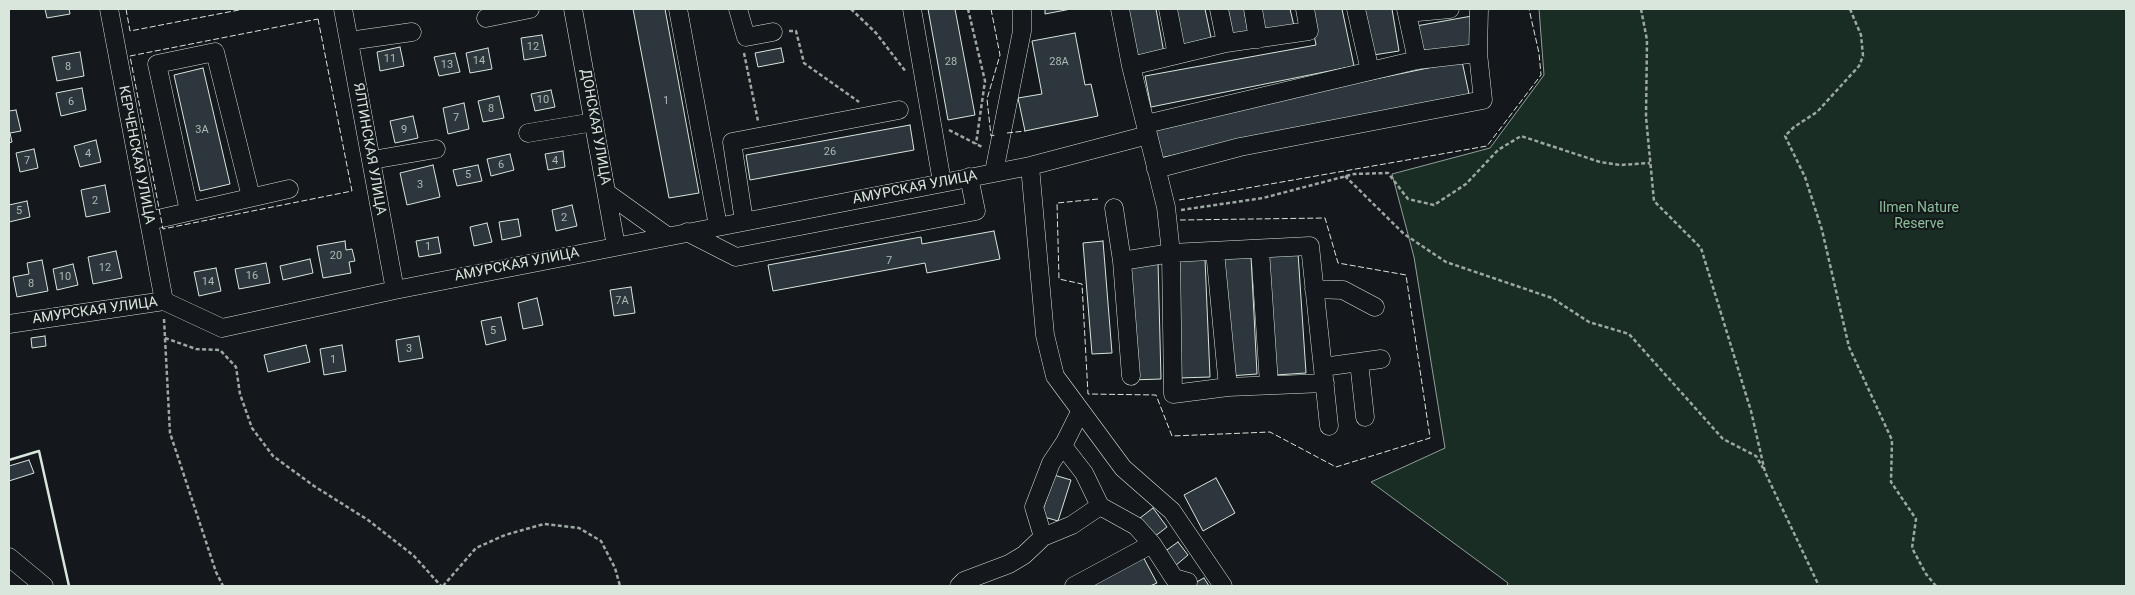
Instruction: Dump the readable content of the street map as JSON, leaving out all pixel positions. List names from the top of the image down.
{
  "streets": {
    "street": [
      "ДОНСКАЯ УЛИЦА",
      "ЯЛТИНСКАЯ УЛИЦА",
      "КЕРЧЕНСКАЯ УЛИЦА",
      "АМУРСКАЯ УЛИЦА"
    ]
  },
  "crossings": [
    ["ДОНСКАЯ УЛИЦА", "АМУРСКАЯ УЛИЦА"],
    ["ЯЛТИНСКАЯ УЛИЦА", "АМУРСКАЯ УЛИЦА"],
    ["КЕРЧЕНСКАЯ УЛИЦА", "АМУРСКАЯ УЛИЦА"]
  ],
  "parks": ["Ilmen Nature Reserve"],
  "house_numbers": [
    "12",
    "11",
    "14",
    "28",
    "28А",
    "13",
    "8",
    "10",
    "1",
    "6",
    "8",
    "7",
    "3А",
    "9",
    "26",
    "4",
    "7",
    "4",
    "6",
    "5",
    "3",
    "2",
    "5",
    "2",
    "1",
    "20",
    "7",
    "12",
    "16",
    "10",
    "14",
    "8",
    "7А",
    "5",
    "3",
    "1"
  ]
}
